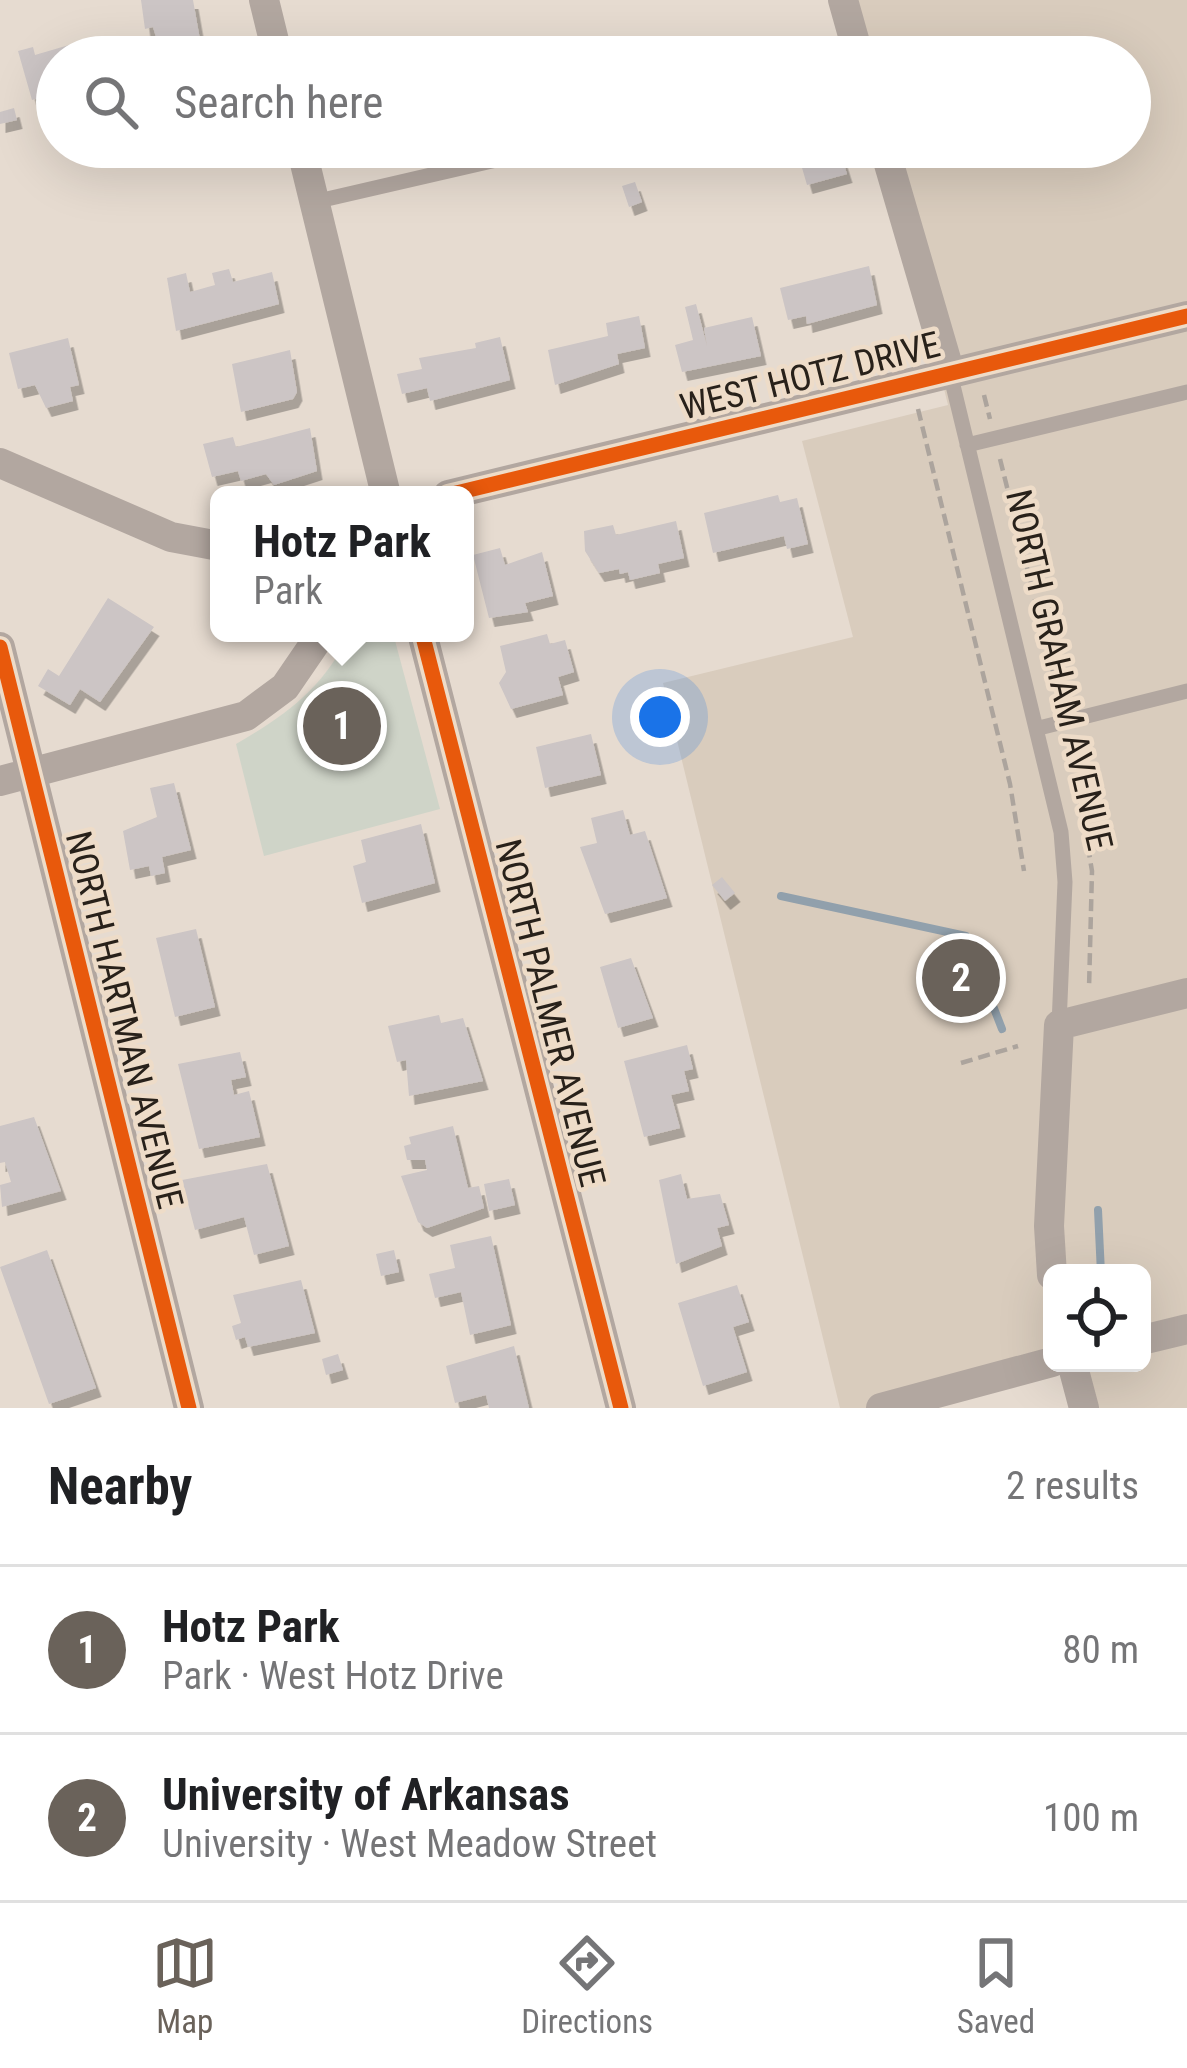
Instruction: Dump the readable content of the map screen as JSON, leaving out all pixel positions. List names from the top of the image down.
{
  "streets": {
    "street": [
      "WEST HOTZ DRIVE",
      "NORTH GRAHAM AVENUE",
      "NORTH PALMER AVENUE",
      "NORTH HARTMAN AVENUE"
    ]
  },
  "crossings": [
    ["WEST HOTZ DRIVE", "NORTH GRAHAM AVENUE"]
  ],
  "page": {
    "search": "Search here",
    "popup": ["Hotz Park", "Park"],
    "pins": ["1", "2"],
    "heading": ["Nearby", "2 results"],
    "list": [
      {
        "mark": "1",
        "name": "Hotz Park",
        "note": "Park · West Hotz Drive",
        "value": "80 m"
      },
      {
        "mark": "2",
        "name": "University of Arkansas",
        "note": "University · West Meadow Street",
        "value": "100 m"
      }
    ],
    "nav": ["Map", "Directions", "Saved"]
  }
}
